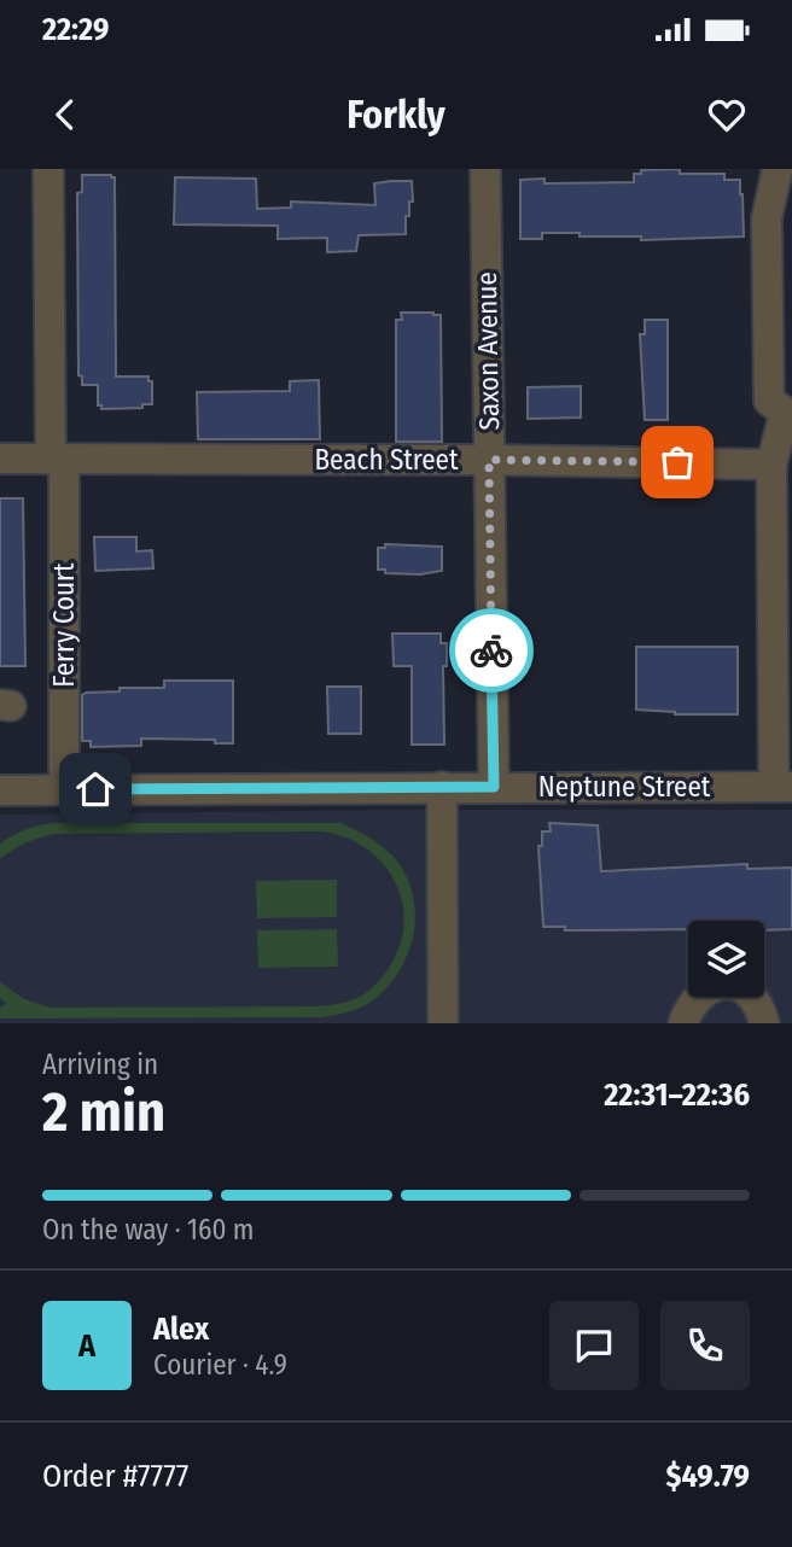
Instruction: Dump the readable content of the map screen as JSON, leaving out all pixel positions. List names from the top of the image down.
{
  "streets": {
    "street": [
      "Saxon Avenue",
      "Beach Street",
      "Ferry Court",
      "Neptune Street"
    ]
  },
  "crossings": [
    ["Saxon Avenue", "Beach Street"],
    ["Saxon Avenue", "Neptune Street"],
    ["Beach Street", "Ferry Court"],
    ["Ferry Court", "Neptune Street"]
  ],
  "page": {
    "status": "22:29",
    "header": "Forkly",
    "heading": ["2 min", "Arriving in", "22:31–22:36"],
    "panel": [
      "Alex",
      "Courier · 4.9",
      "Order #7777",
      "$49.79"
    ],
    "bar": "On the way · 160 m",
    "round": "A"
  }
}
